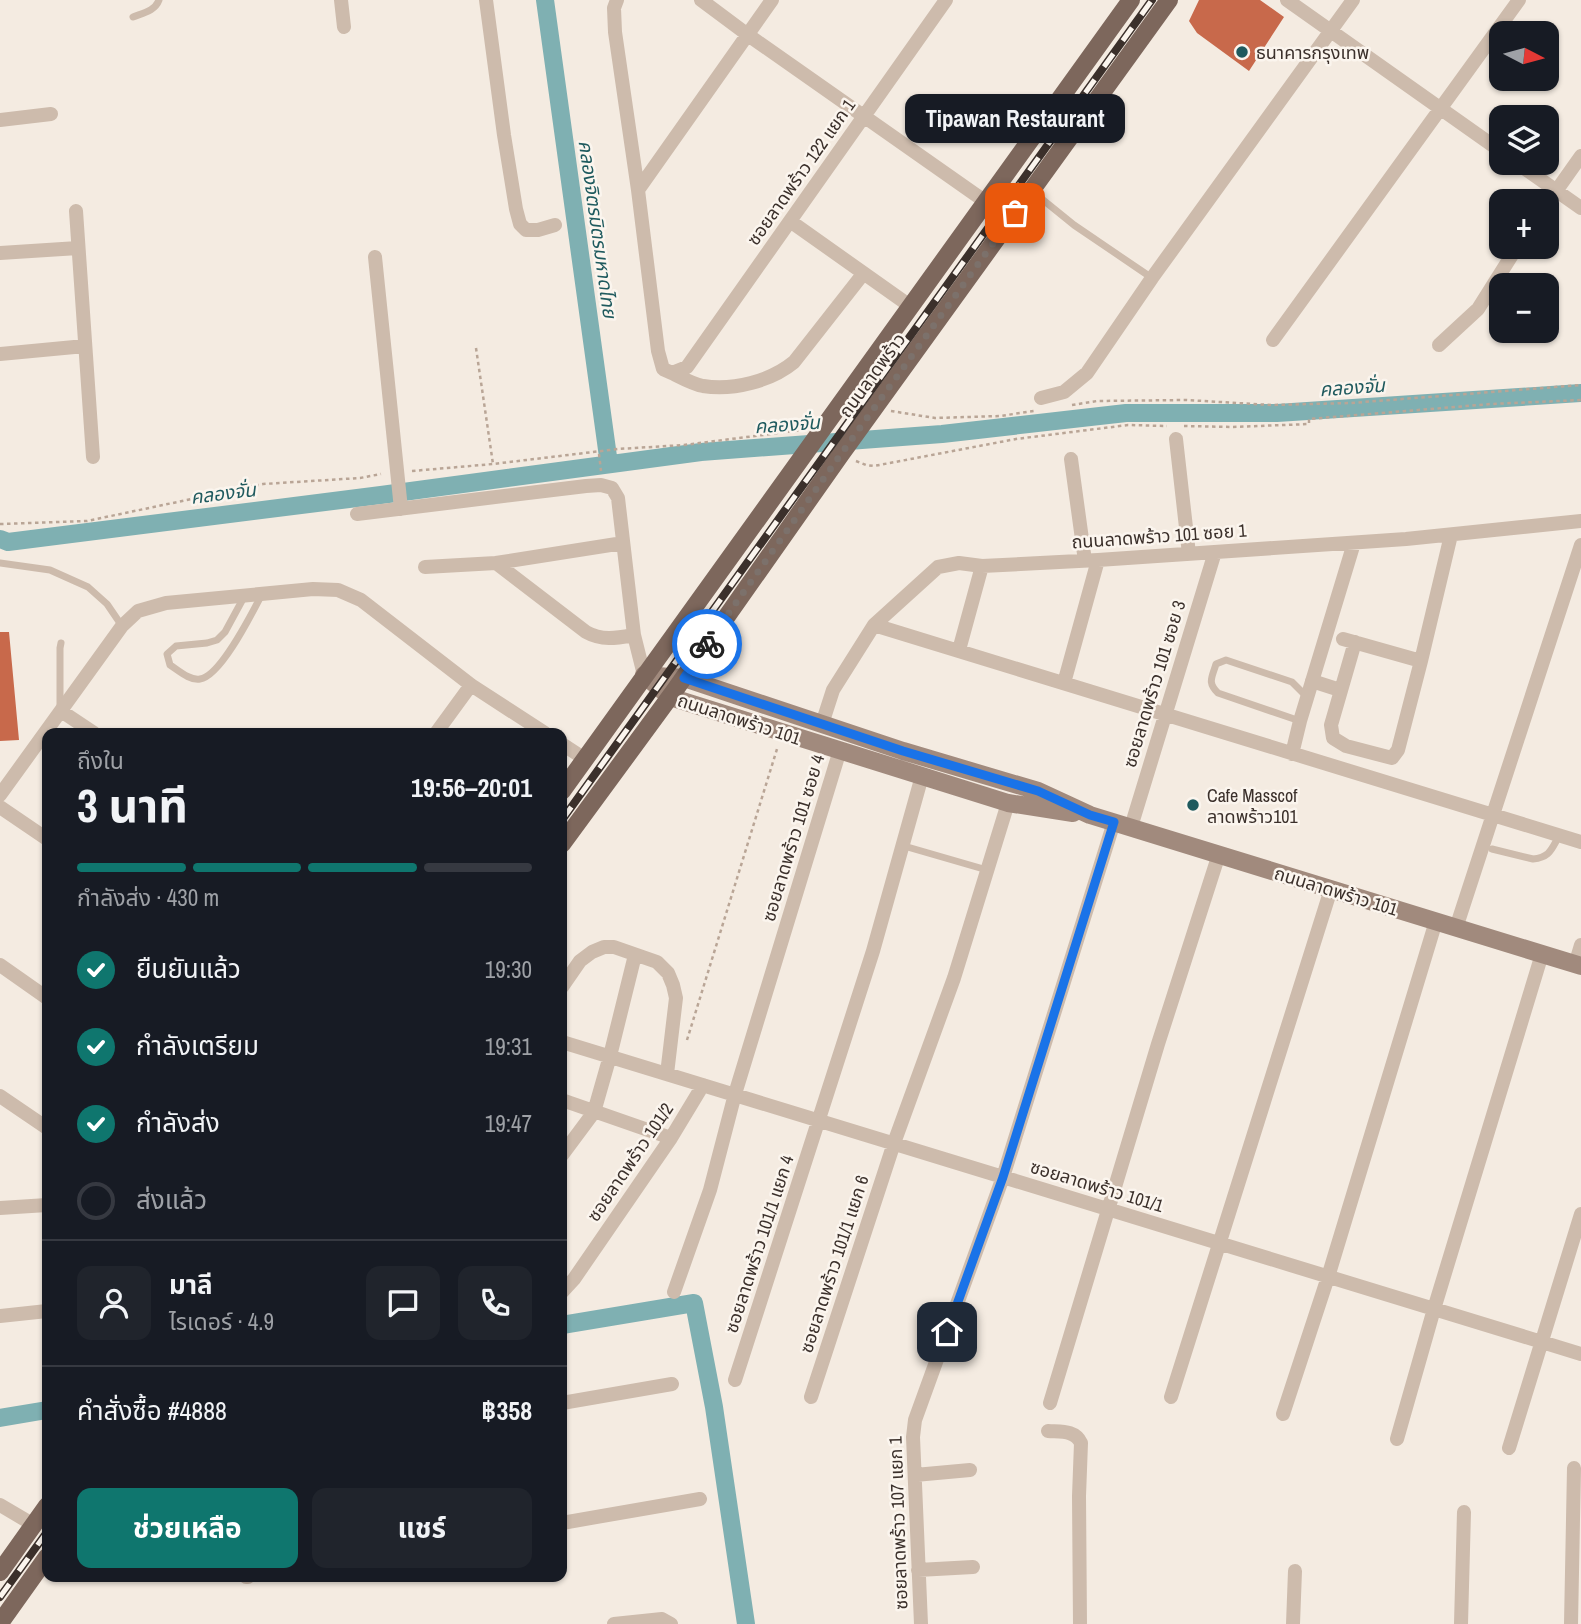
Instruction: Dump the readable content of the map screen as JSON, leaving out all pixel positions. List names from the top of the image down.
{
  "streets": {
    "main road": ["ถนนลาดพร้าว"],
    "street": [
      "ซอยลาดพร้าว 122 แยก 1",
      "ถนนลาดพร้าว 101 ซอย 1",
      "ซอยลาดพร้าว 101 ซอย 3",
      "ถนนลาดพร้าว 101",
      "ซอยลาดพร้าว 101 ซอย 4",
      "ซอยลาดพร้าว 101/2",
      "ซอยลาดพร้าว 101/1",
      "ซอยลาดพร้าว 101/1 แยก 4",
      "ซอยลาดพร้าว 101/1 แยก 6",
      "ซอยลาดพร้าว 107 แยก 1"
    ]
  },
  "crossings": [
    ["ถนนลาดพร้าว", "ถนนลาดพร้าว 101"],
    ["ถนนลาดพร้าว 101 ซอย 1", "ซอยลาดพร้าว 101 ซอย 3"],
    ["ถนนลาดพร้าว 101 ซอย 1", "ถนนลาดพร้าว 101"],
    ["ซอยลาดพร้าว 101 ซอย 3", "ถนนลาดพร้าว 101"],
    ["ซอยลาดพร้าว 101 ซอย 3", "ซอยลาดพร้าว 101/1"],
    ["ซอยลาดพร้าว 101 ซอย 3", "ซอยลาดพร้าว 107 แยก 1"],
    ["ถนนลาดพร้าว 101", "ซอยลาดพร้าว 101 ซอย 4"],
    ["ถนนลาดพร้าว 101", "ซอยลาดพร้าว 101/1 แยก 4"],
    ["ถนนลาดพร้าว 101", "ซอยลาดพร้าว 101/1 แยก 6"],
    ["ซอยลาดพร้าว 101 ซอย 4", "ซอยลาดพร้าว 101/1"],
    ["ซอยลาดพร้าว 101/2", "ซอยลาดพร้าว 101/1"],
    ["ซอยลาดพร้าว 101/1", "ซอยลาดพร้าว 101/1 แยก 4"],
    ["ซอยลาดพร้าว 101/1", "ซอยลาดพร้าว 101/1 แยก 6"],
    ["ซอยลาดพร้าว 101/1", "ซอยลาดพร้าว 107 แยก 1"]
  ],
  "water": ["คลองจิตรมิตรมหาดไทย", "คลองจั่น"],
  "places": ["ธนาคารกรุงเทพ", "Tipawan Restaurant", "Cafe Masscof ลาดพร้าว101"],
  "north": "right",
  "page": {
    "map_buttons": ["+", "−"],
    "bubble": "Tipawan Restaurant",
    "heading": ["3 นาที", "ถึงใน", "19:56–20:01"],
    "panel": [
      "มาลี",
      "ไรเดอร์ · 4.9",
      "คำสั่งซื้อ #4888",
      "฿358"
    ],
    "bar": "กำลังส่ง · 430 m",
    "list": [
      ["ยืนยันแล้ว", "19:30"],
      ["กำลังเตรียม", "19:31"],
      ["กำลังส่ง", "19:47"],
      "ส่งแล้ว"
    ],
    "buttons": ["ช่วยเหลือ", "แชร์"]
  }
}
